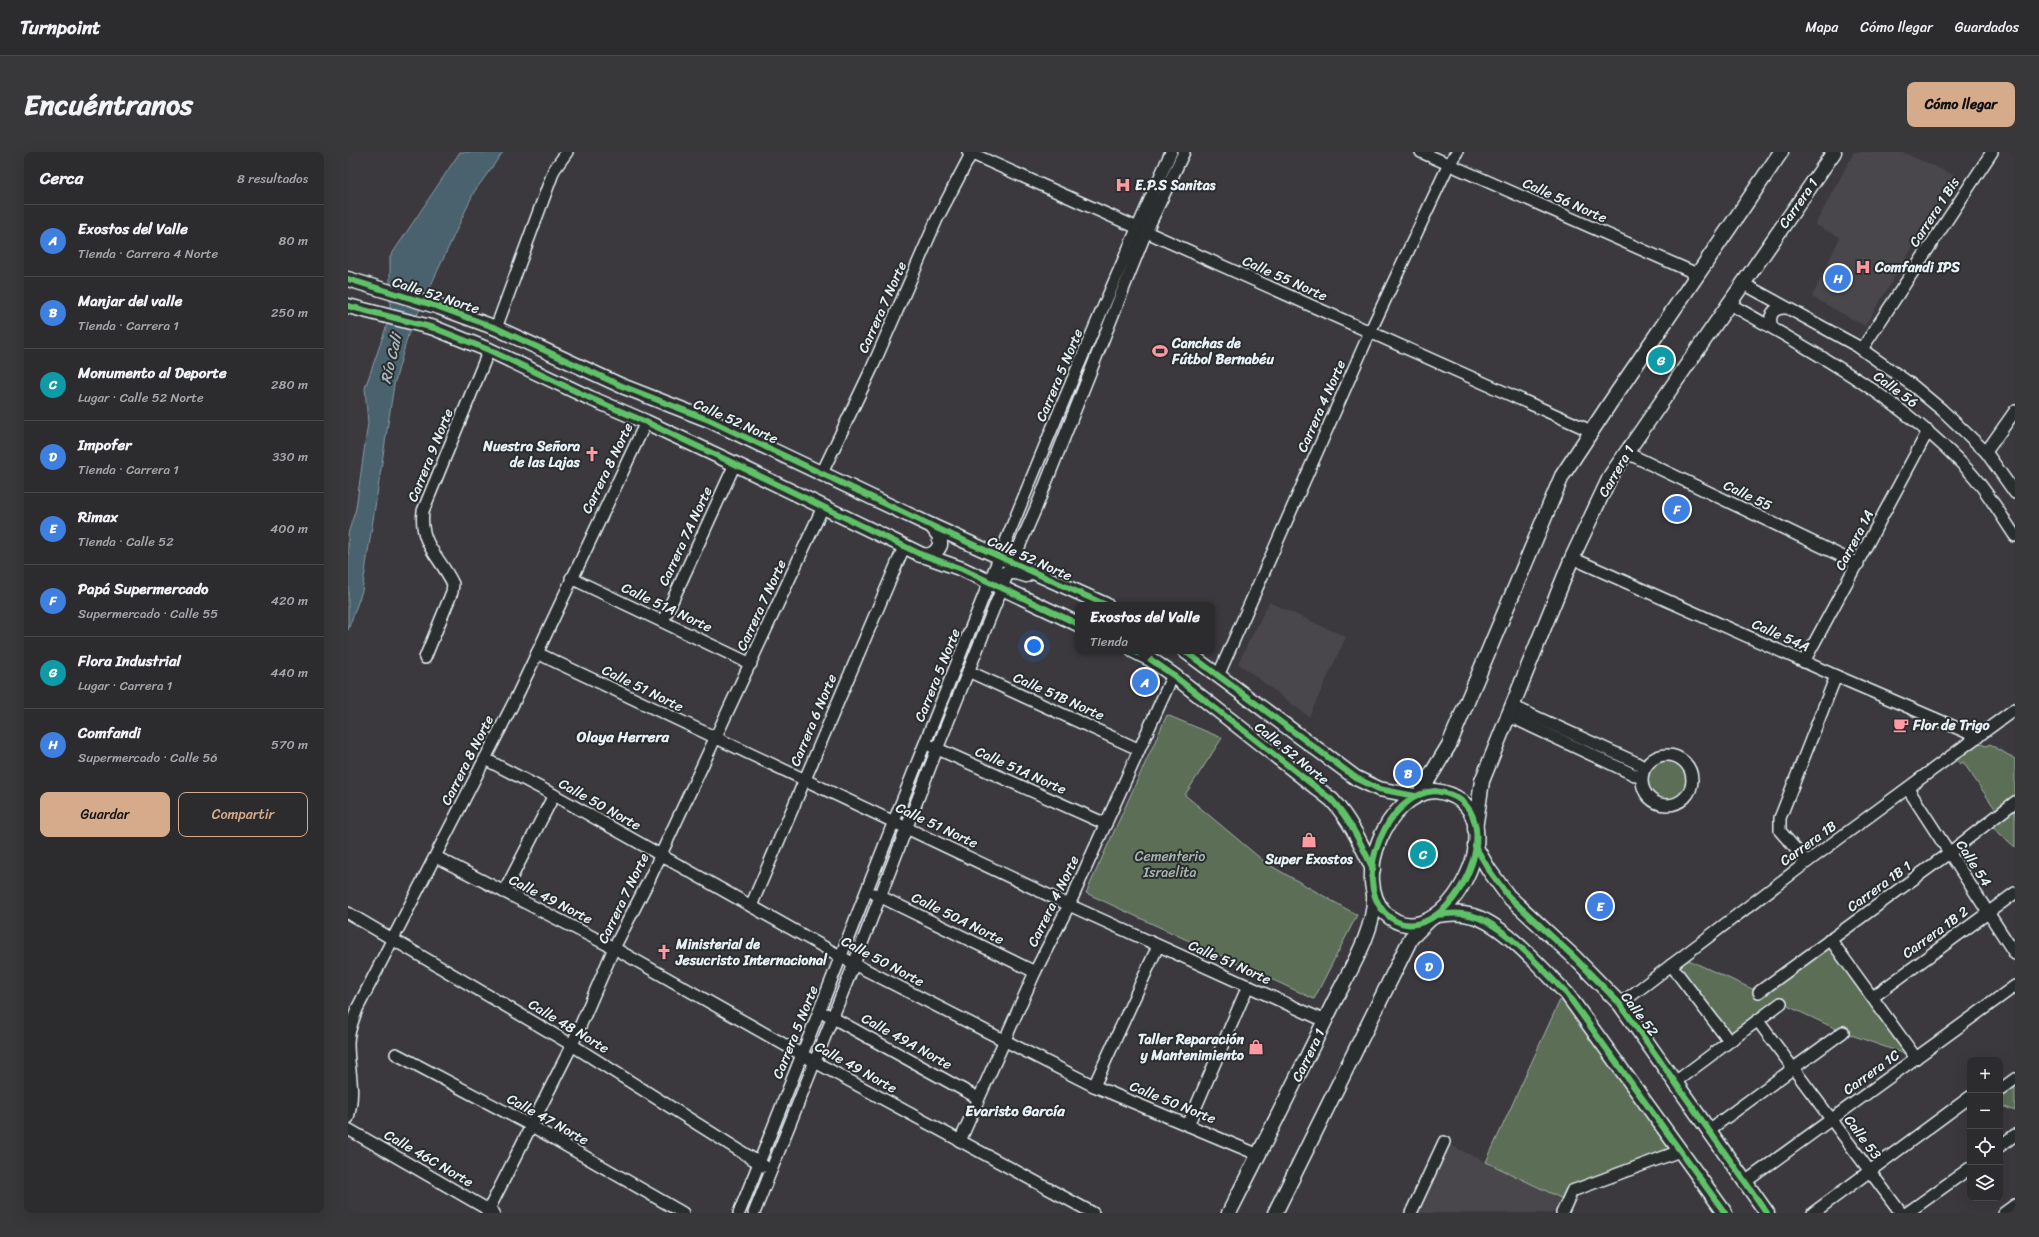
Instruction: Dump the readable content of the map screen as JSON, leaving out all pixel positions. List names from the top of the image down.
{
  "streets": {
    "main road": ["Carrera 1", "Calle 52 Norte", "Calle 52"],
    "street": [
      "Calle 56 Norte",
      "Carrera 1 Bis",
      "Calle 55 Norte",
      "Carrera 7 Norte",
      "Carrera 5 Norte",
      "Calle 56",
      "Carrera 4 Norte",
      "Carrera 9 Norte",
      "Carrera 8 Norte",
      "Calle 55",
      "Carrera 7A Norte",
      "Carrera 1A",
      "Calle 51A Norte",
      "Calle 54A",
      "Calle 51 Norte",
      "Calle 51B Norte",
      "Carrera 6 Norte",
      "Calle 50 Norte",
      "Carrera 1B",
      "Calle 54",
      "Carrera 1B 1",
      "Calle 49 Norte",
      "Calle 50A Norte",
      "Carrera 1B 2",
      "Calle 48 Norte",
      "Calle 49A Norte",
      "Carrera 1C",
      "Calle 47 Norte",
      "Calle 53",
      "Calle 46C Norte"
    ]
  },
  "crossings": [
    ["Calle 56 Norte", "Carrera 4 Norte"],
    ["Carrera 1", "Calle 52 Norte"],
    ["Carrera 1", "Calle 56"],
    ["Carrera 1", "Calle 55"],
    ["Carrera 1", "Calle 54A"],
    ["Carrera 1", "Calle 51 Norte"],
    ["Carrera 1", "Calle 50 Norte"],
    ["Carrera 1", "Calle 52"],
    ["Carrera 1 Bis", "Calle 56"],
    ["Calle 55 Norte", "Carrera 7 Norte"],
    ["Calle 55 Norte", "Carrera 5 Norte"],
    ["Calle 55 Norte", "Carrera 4 Norte"],
    ["Calle 52 Norte", "Carrera 7 Norte"],
    ["Calle 52 Norte", "Carrera 5 Norte"],
    ["Calle 52 Norte", "Carrera 4 Norte"],
    ["Calle 52 Norte", "Calle 52"],
    ["Carrera 7 Norte", "Calle 51A Norte"],
    ["Carrera 7 Norte", "Calle 51 Norte"],
    ["Carrera 7 Norte", "Calle 50 Norte"],
    ["Carrera 7 Norte", "Calle 49 Norte"],
    ["Carrera 7 Norte", "Calle 48 Norte"],
    ["Carrera 7 Norte", "Calle 47 Norte"],
    ["Carrera 7 Norte", "Calle 46C Norte"],
    ["Carrera 5 Norte", "Calle 51A Norte"],
    ["Carrera 5 Norte", "Calle 51 Norte"],
    ["Carrera 5 Norte", "Calle 51B Norte"],
    ["Carrera 5 Norte", "Calle 50 Norte"],
    ["Carrera 5 Norte", "Calle 49 Norte"],
    ["Carrera 5 Norte", "Calle 50A Norte"],
    ["Carrera 5 Norte", "Calle 48 Norte"],
    ["Carrera 5 Norte", "Calle 49A Norte"],
    ["Calle 56", "Carrera 1A"],
    ["Carrera 4 Norte", "Calle 51A Norte"],
    ["Carrera 4 Norte", "Calle 51 Norte"],
    ["Carrera 4 Norte", "Calle 51B Norte"],
    ["Carrera 4 Norte", "Calle 50 Norte"],
    ["Carrera 4 Norte", "Calle 49 Norte"],
    ["Carrera 4 Norte", "Calle 50A Norte"],
    ["Carrera 4 Norte", "Calle 49A Norte"],
    ["Carrera 8 Norte", "Calle 51A Norte"],
    ["Carrera 8 Norte", "Calle 51 Norte"],
    ["Carrera 8 Norte", "Calle 50 Norte"],
    ["Carrera 8 Norte", "Calle 49 Norte"],
    ["Carrera 8 Norte", "Calle 48 Norte"],
    ["Calle 55", "Carrera 1A"],
    ["Carrera 7A Norte", "Calle 51A Norte"],
    ["Carrera 1A", "Calle 54A"],
    ["Calle 54A", "Carrera 1B"],
    ["Calle 51 Norte", "Carrera 6 Norte"],
    ["Carrera 6 Norte", "Calle 50 Norte"],
    ["Carrera 1B", "Calle 54"],
    ["Carrera 1B", "Calle 52"],
    ["Calle 54", "Carrera 1B 1"],
    ["Calle 54", "Carrera 1B 2"],
    ["Calle 52", "Carrera 1C"],
    ["Carrera 1C", "Calle 53"]
  ],
  "districts": ["Olaya Herrera", "Evaristo García"],
  "water": ["Río Cali"],
  "parks": ["Cementerio Israelita"],
  "places": {
    "hospital": ["E.P.S Sanitas", "Comfandi IPS"],
    "sports": ["Canchas de Fútbol Bernabéu"],
    "church": ["Nuestra Señora de las Lajas", "Ministerial de Jesucristo Internacional"],
    "cafe": ["Flor de Trigo"],
    "shop": ["Super Exostos", "Taller Reparación y Mantenimiento"]
  },
  "page": {
    "header": "Turnpoint",
    "nav": ["Mapa", "Cómo llegar", "Guardados"],
    "title": "Encuéntranos",
    "buttons": [
      "Cómo llegar",
      ["Guardar", "Compartir"]
    ],
    "heading": ["Cerca", "8 resultados"],
    "list": [
      {
        "mark": "A",
        "name": "Exostos del Valle",
        "note": "Tienda · Carrera 4 Norte",
        "value": "80 m"
      },
      {
        "mark": "B",
        "name": "Manjar del valle",
        "note": "Tienda · Carrera 1",
        "value": "250 m"
      },
      {
        "mark": "C",
        "name": "Monumento al Deporte",
        "note": "Lugar · Calle 52 Norte",
        "value": "280 m"
      },
      {
        "mark": "D",
        "name": "Impofer",
        "note": "Tienda · Carrera 1",
        "value": "330 m"
      },
      {
        "mark": "E",
        "name": "Rimax",
        "note": "Tienda · Calle 52",
        "value": "400 m"
      },
      {
        "mark": "F",
        "name": "Papá Supermercado",
        "note": "Supermercado · Calle 55",
        "value": "420 m"
      },
      {
        "mark": "G",
        "name": "Flora Industrial",
        "note": "Lugar · Carrera 1",
        "value": "440 m"
      },
      {
        "mark": "H",
        "name": "Comfandi",
        "note": "Supermercado · Calle 56",
        "value": "570 m"
      }
    ],
    "pins": [
      "H",
      "G",
      "F",
      "A",
      "B",
      "C",
      "E",
      "D"
    ],
    "popup": ["Exostos del Valle", "Tienda"],
    "map_buttons": ["+", "−"]
  }
}
